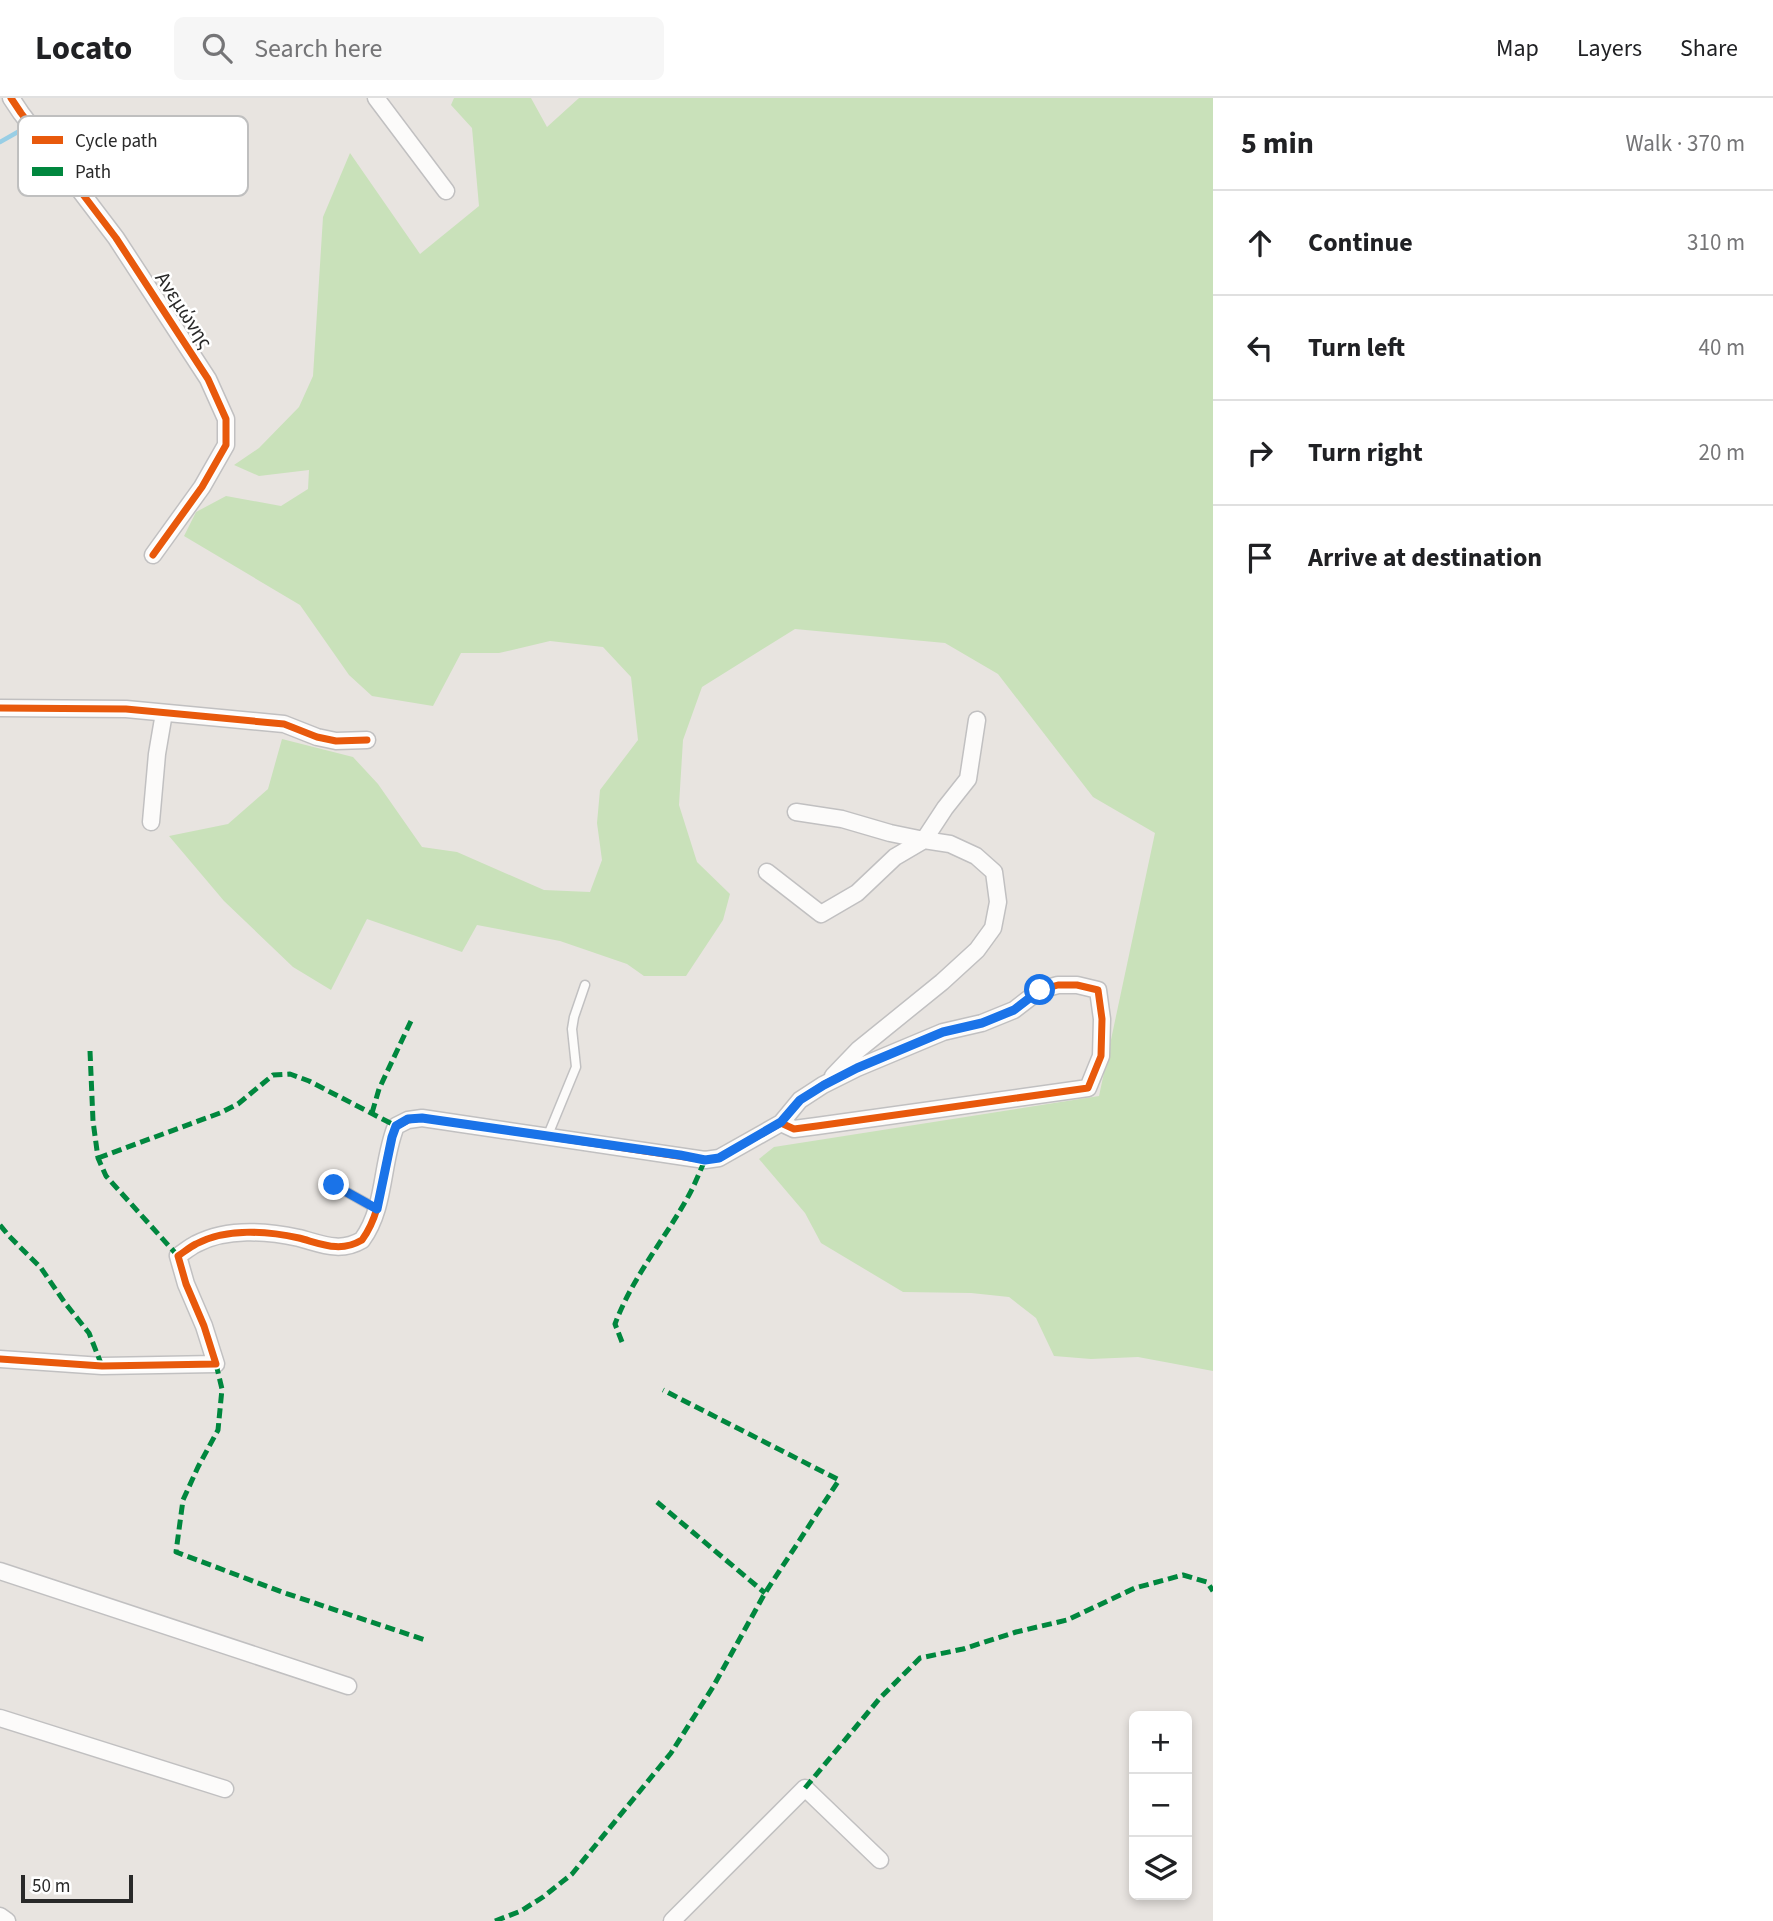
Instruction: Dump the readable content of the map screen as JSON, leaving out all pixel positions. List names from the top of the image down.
{
  "streets": {
    "street": ["Ανεμώνης"]
  },
  "legend": ["Cycle path", "Path"],
  "scale_bar": "50 m",
  "page": {
    "header": "Locato",
    "search": "Search here",
    "nav": ["Map", "Layers", "Share"],
    "heading": ["5 min", "Walk · 370 m"],
    "list": [
      ["Continue", "310 m"],
      ["Turn left", "40 m"],
      ["Turn right", "20 m"],
      "Arrive at destination"
    ],
    "map_buttons": ["+", "−"],
    "scale": "50 m"
  }
}
